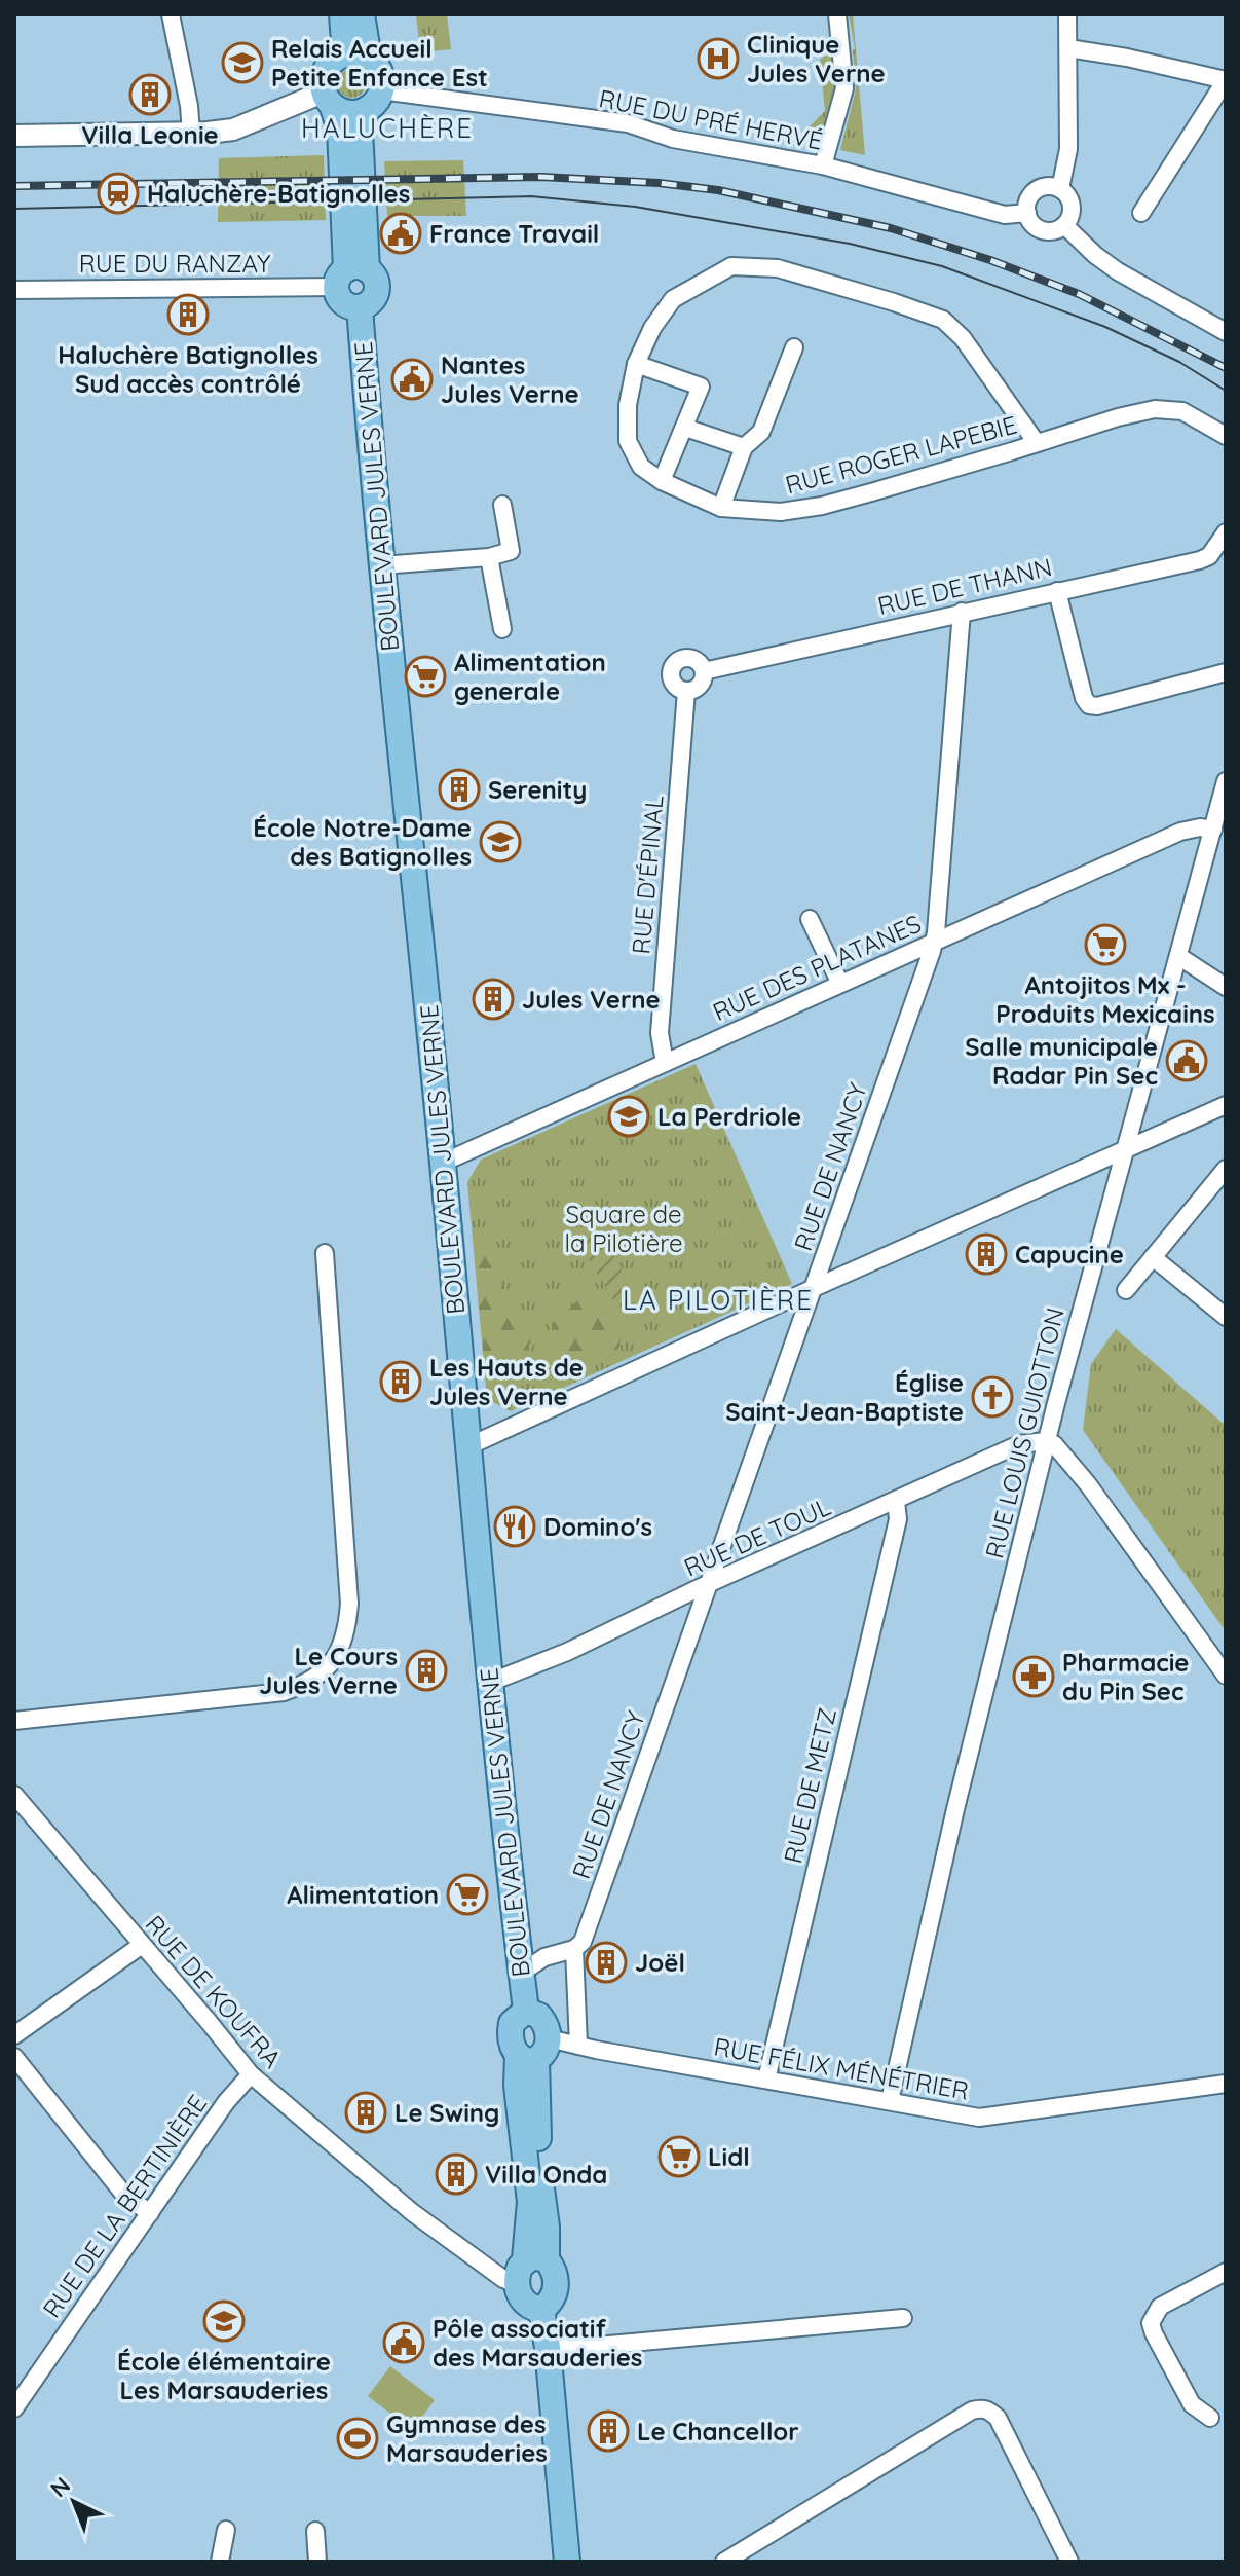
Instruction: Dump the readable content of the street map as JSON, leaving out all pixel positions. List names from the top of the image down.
{
  "streets": {
    "main road": ["BOULEVARD JULES VERNE"],
    "street": [
      "RUE DU PRÉ HERVÉ",
      "RUE DU RANZAY",
      "RUE ROGER LAPEBIE",
      "RUE DE THANN",
      "RUE D'ÉPINAL",
      "RUE DES PLATANES",
      "RUE DE NANCY",
      "RUE LOUIS GUIOTTON",
      "RUE DE TOUL",
      "RUE DE METZ",
      "RUE DE KOUFRA",
      "RUE FÉLIX MÉNÉTRIER",
      "RUE DE LA BERTINIÈRE"
    ]
  },
  "crossings": [
    ["BOULEVARD JULES VERNE", "RUE DES PLATANES"],
    ["BOULEVARD JULES VERNE", "RUE DE TOUL"],
    ["BOULEVARD JULES VERNE", "RUE FÉLIX MÉNÉTRIER"],
    ["RUE DE THANN", "RUE D'ÉPINAL"],
    ["RUE DE THANN", "RUE DE NANCY"],
    ["RUE D'ÉPINAL", "RUE DES PLATANES"],
    ["RUE DES PLATANES", "RUE DE NANCY"],
    ["RUE DES PLATANES", "RUE LOUIS GUIOTTON"],
    ["RUE DE NANCY", "RUE DE TOUL"],
    ["RUE DE NANCY", "RUE FÉLIX MÉNÉTRIER"],
    ["RUE LOUIS GUIOTTON", "RUE DE TOUL"],
    ["RUE LOUIS GUIOTTON", "RUE FÉLIX MÉNÉTRIER"],
    ["RUE DE TOUL", "RUE DE METZ"],
    ["RUE DE METZ", "RUE FÉLIX MÉNÉTRIER"],
    ["RUE DE KOUFRA", "RUE DE LA BERTINIÈRE"]
  ],
  "districts": ["HALUCHÈRE", "LA PILOTIÈRE"],
  "parks": ["Square de la Pilotière"],
  "places": {
    "hospital": ["Clinique Jules Verne"],
    "school or university": [
      "Relais Accueil Petite Enfance Est",
      "École Notre-Dame des Batignolles",
      "La Perdriole",
      "École élémentaire Les Marsauderies"
    ],
    "building": [
      "Villa Leonie",
      "Haluchère Batignolles Sud accès contrôlé",
      "Serenity",
      "Jules Verne",
      "Capucine",
      "Les Hauts de Jules Verne",
      "Le Cours Jules Verne",
      "Joël",
      "Le Swing",
      "Villa Onda",
      "Le Chancellor"
    ],
    "station": ["Haluchère-Batignolles"],
    "public building": [
      "France Travail",
      "Nantes Jules Verne",
      "Salle municipale Radar Pin Sec",
      "Pôle associatif des Marsauderies"
    ],
    "supermarket": [
      "Alimentation generale",
      "Antojitos Mx - Produits Mexicains",
      "Alimentation",
      "Lidl"
    ],
    "church": ["Église Saint-Jean-Baptiste"],
    "restaurant": ["Domino's"],
    "pharmacy": ["Pharmacie du Pin Sec"],
    "sports": ["Gymnase des Marsauderies"]
  },
  "north": "top left"
}
